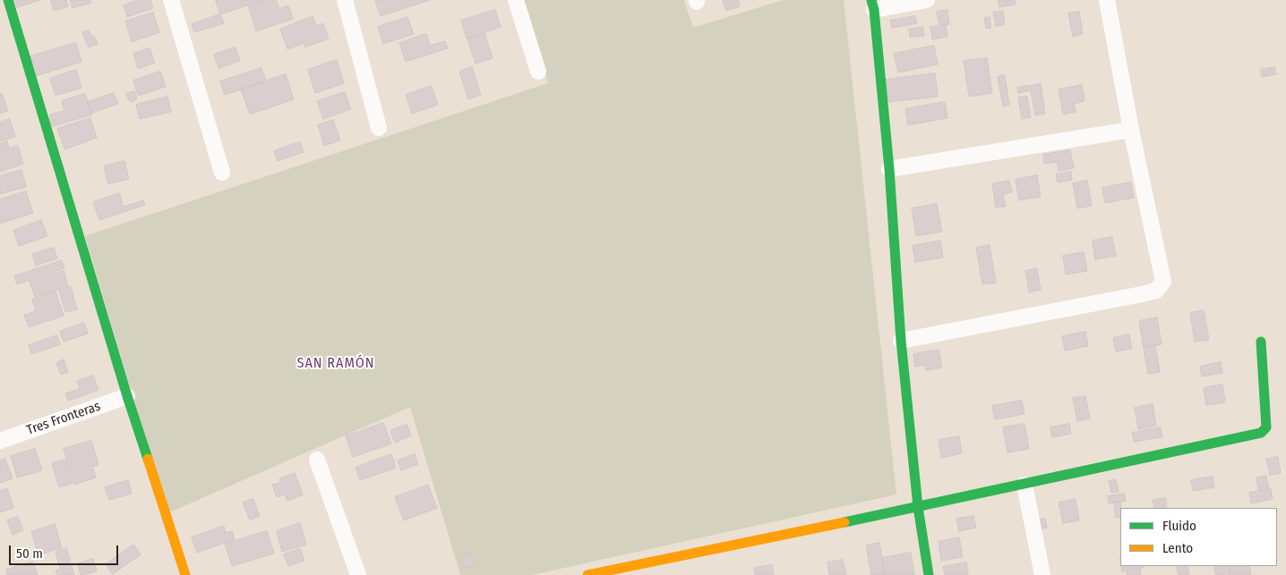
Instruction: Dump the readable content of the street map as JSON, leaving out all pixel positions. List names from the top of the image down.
{
  "streets": {
    "street": ["Tres Fronteras"]
  },
  "districts": ["SAN RAMÓN"],
  "legend": ["Fluido", "Lento"],
  "scale_bar": "50 m"
}
